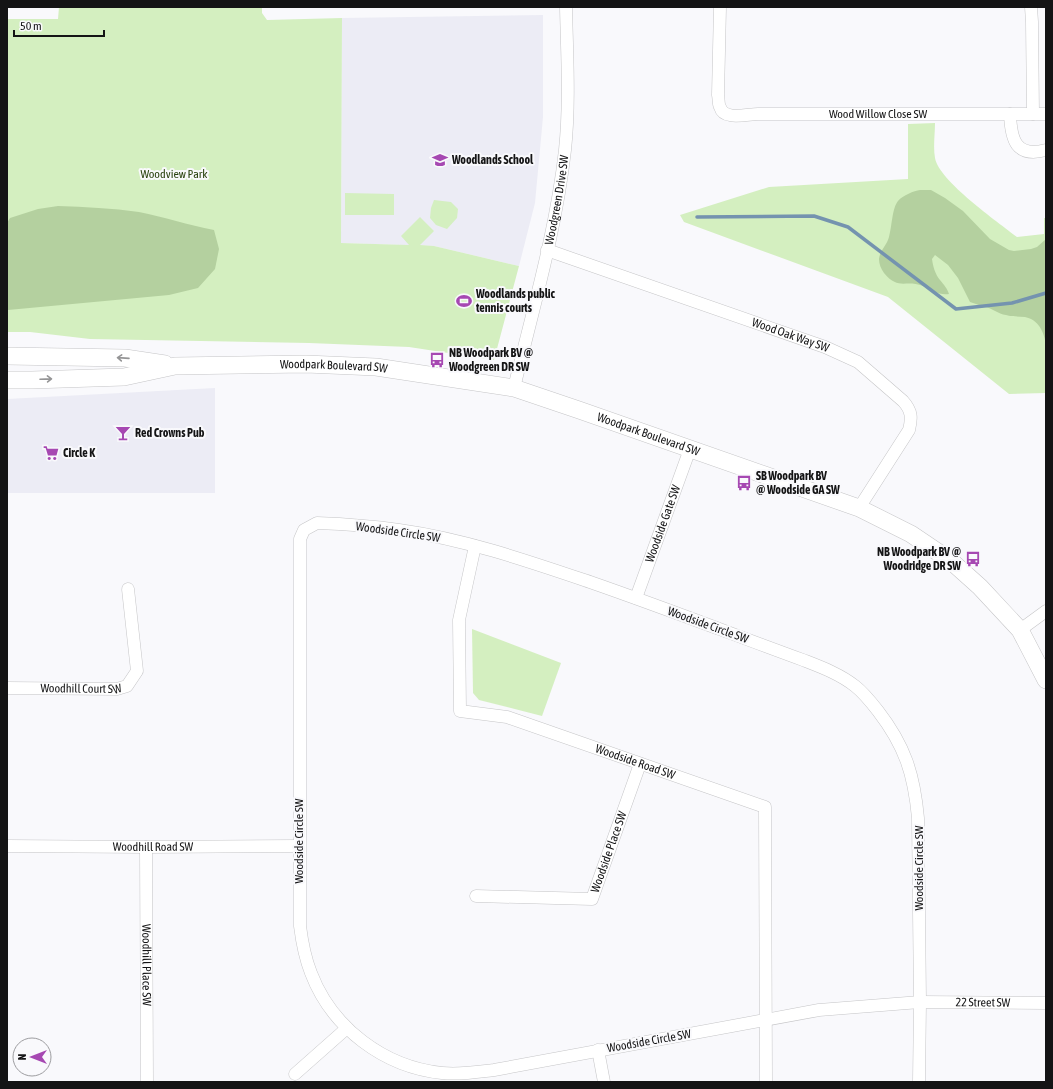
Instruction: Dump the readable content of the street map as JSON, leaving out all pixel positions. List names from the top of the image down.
{
  "streets": {
    "street": [
      "Wood Willow Close SW",
      "Woodgreen Drive SW",
      "Wood Oak Way SW",
      "Woodpark Boulevard SW",
      "Woodside Gate SW",
      "Woodside Circle SW",
      "Woodhill Court SW",
      "Woodside Road SW",
      "Woodhill Road SW",
      "Woodside Place SW",
      "Woodhill Place SW",
      "22 Street SW"
    ]
  },
  "crossings": [
    ["Woodgreen Drive SW", "Wood Oak Way SW"],
    ["Woodgreen Drive SW", "Woodpark Boulevard SW"],
    ["Wood Oak Way SW", "Woodpark Boulevard SW"],
    ["Woodpark Boulevard SW", "Woodside Gate SW"],
    ["Woodside Gate SW", "Woodside Circle SW"],
    ["Woodside Circle SW", "Woodside Road SW"],
    ["Woodside Circle SW", "Woodhill Road SW"],
    ["Woodside Circle SW", "22 Street SW"],
    ["Woodside Road SW", "Woodside Place SW"],
    ["Woodhill Road SW", "Woodhill Place SW"]
  ],
  "parks": ["Woodview Park"],
  "places": {
    "school or university": ["Woodlands School"],
    "sports": ["Woodlands public tennis courts"],
    "bus stop": ["NB Woodpark BV @ Woodgreen DR SW", "SB Woodpark BV @ Woodside GA SW", "NB Woodpark BV @ Woodridge DR SW"],
    "bar": ["Red Crowns Pub"],
    "supermarket": ["Circle K"]
  },
  "scale_bar": "50 m",
  "north": "left"
}
